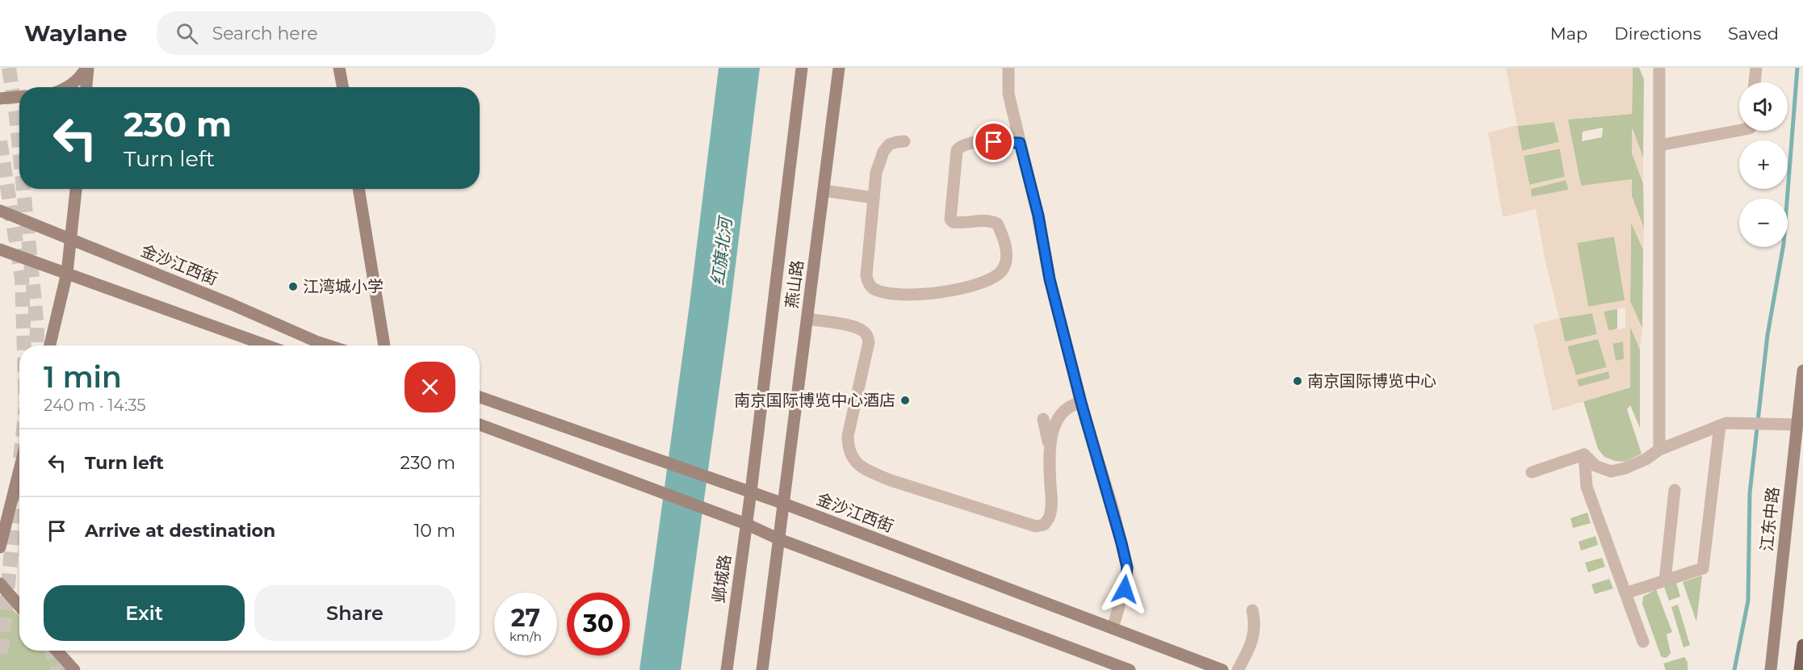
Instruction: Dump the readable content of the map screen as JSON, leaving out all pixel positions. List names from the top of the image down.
{
  "streets": {
    "street": [
      "金沙江西街",
      "燕山路",
      "江东中路",
      "邺城路"
    ]
  },
  "crossings": [
    ["金沙江西街", "燕山路"],
    ["金沙江西街", "邺城路"],
    ["燕山路", "邺城路"]
  ],
  "water": ["红旗北河"],
  "places": ["江湾城小学", "南京国际博览中心", "南京国际博览中心酒店"],
  "page": {
    "header": "Waylane",
    "search": "Search here",
    "nav": ["Map", "Directions", "Saved"],
    "map_buttons": ["+", "−"],
    "turn": ["230 m", "Turn left"],
    "heading": ["1 min", "240 m · 14:35"],
    "list": [
      {
        "name": "Turn left",
        "value": "230 m"
      },
      {
        "name": "Arrive at destination",
        "value": "10 m"
      }
    ],
    "buttons": ["Exit", "Share"],
    "speed": "27 km/h",
    "limit": "30"
  }
}
